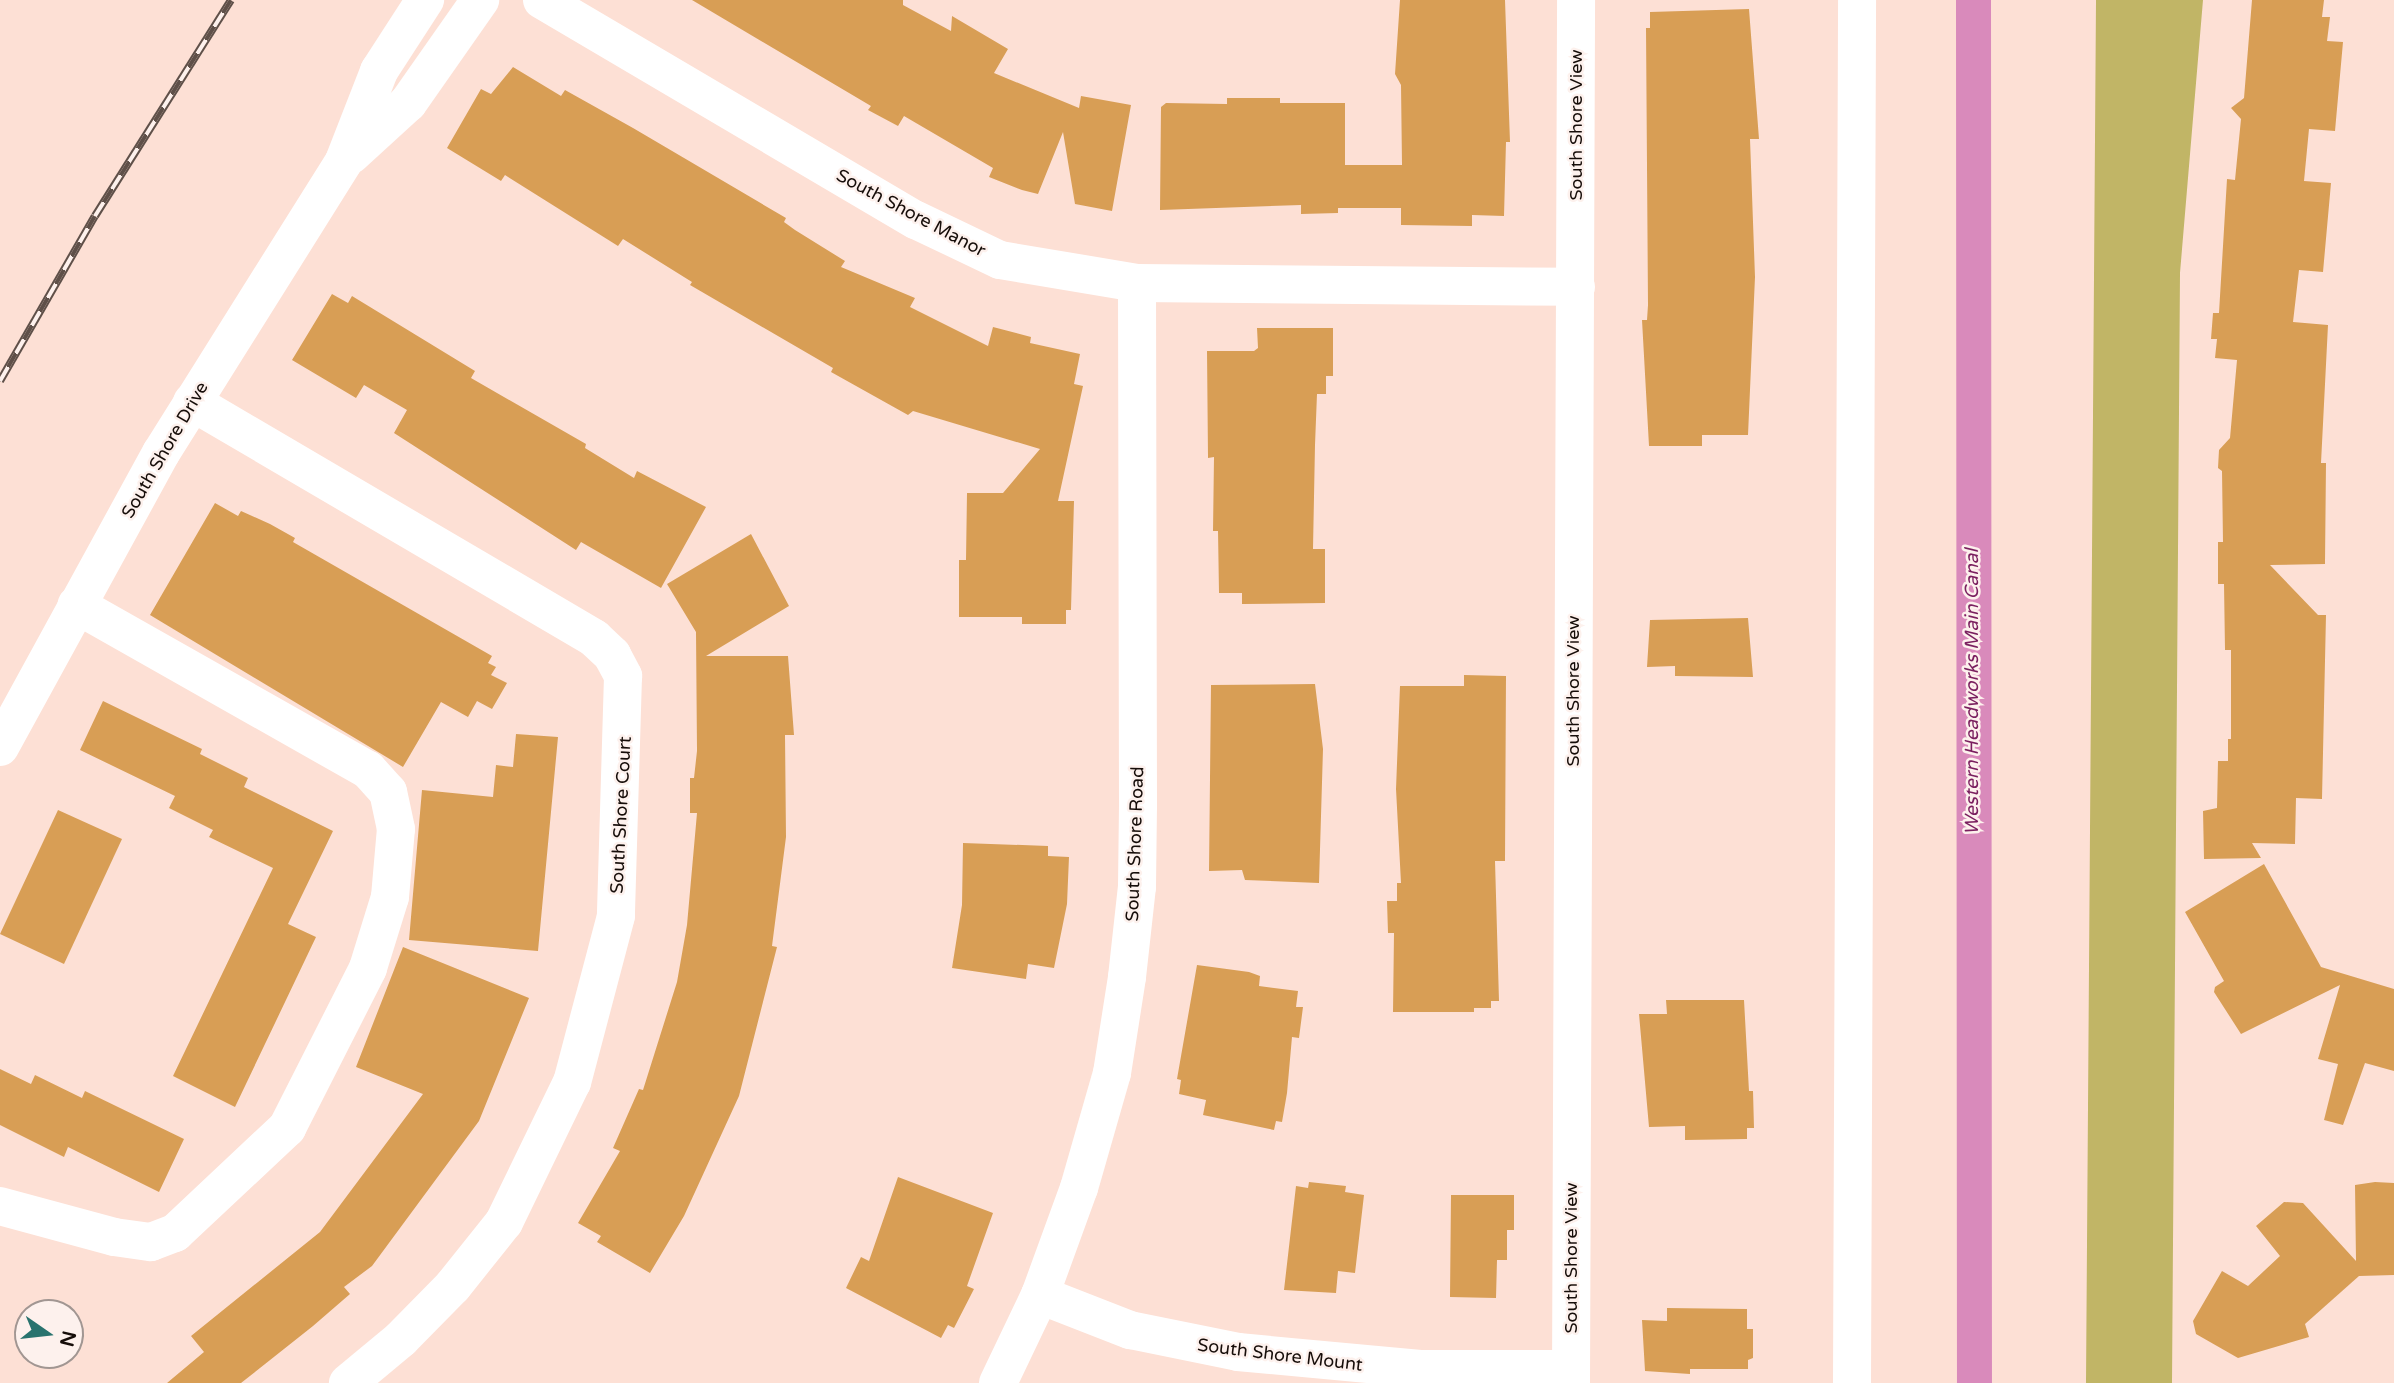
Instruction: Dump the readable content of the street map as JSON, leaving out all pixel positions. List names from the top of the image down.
{
  "streets": {
    "street": [
      "South Shore View",
      "South Shore Manor",
      "South Shore Drive",
      "South Shore Court",
      "South Shore Road",
      "South Shore Mount"
    ]
  },
  "crossings": [
    ["South Shore View", "South Shore Manor"],
    ["South Shore View", "South Shore Mount"],
    ["South Shore Manor", "South Shore Road"],
    ["South Shore Drive", "South Shore Court"],
    ["South Shore Road", "South Shore Mount"]
  ],
  "water": ["Western Headworks Main Canal"],
  "north": "right"
}
